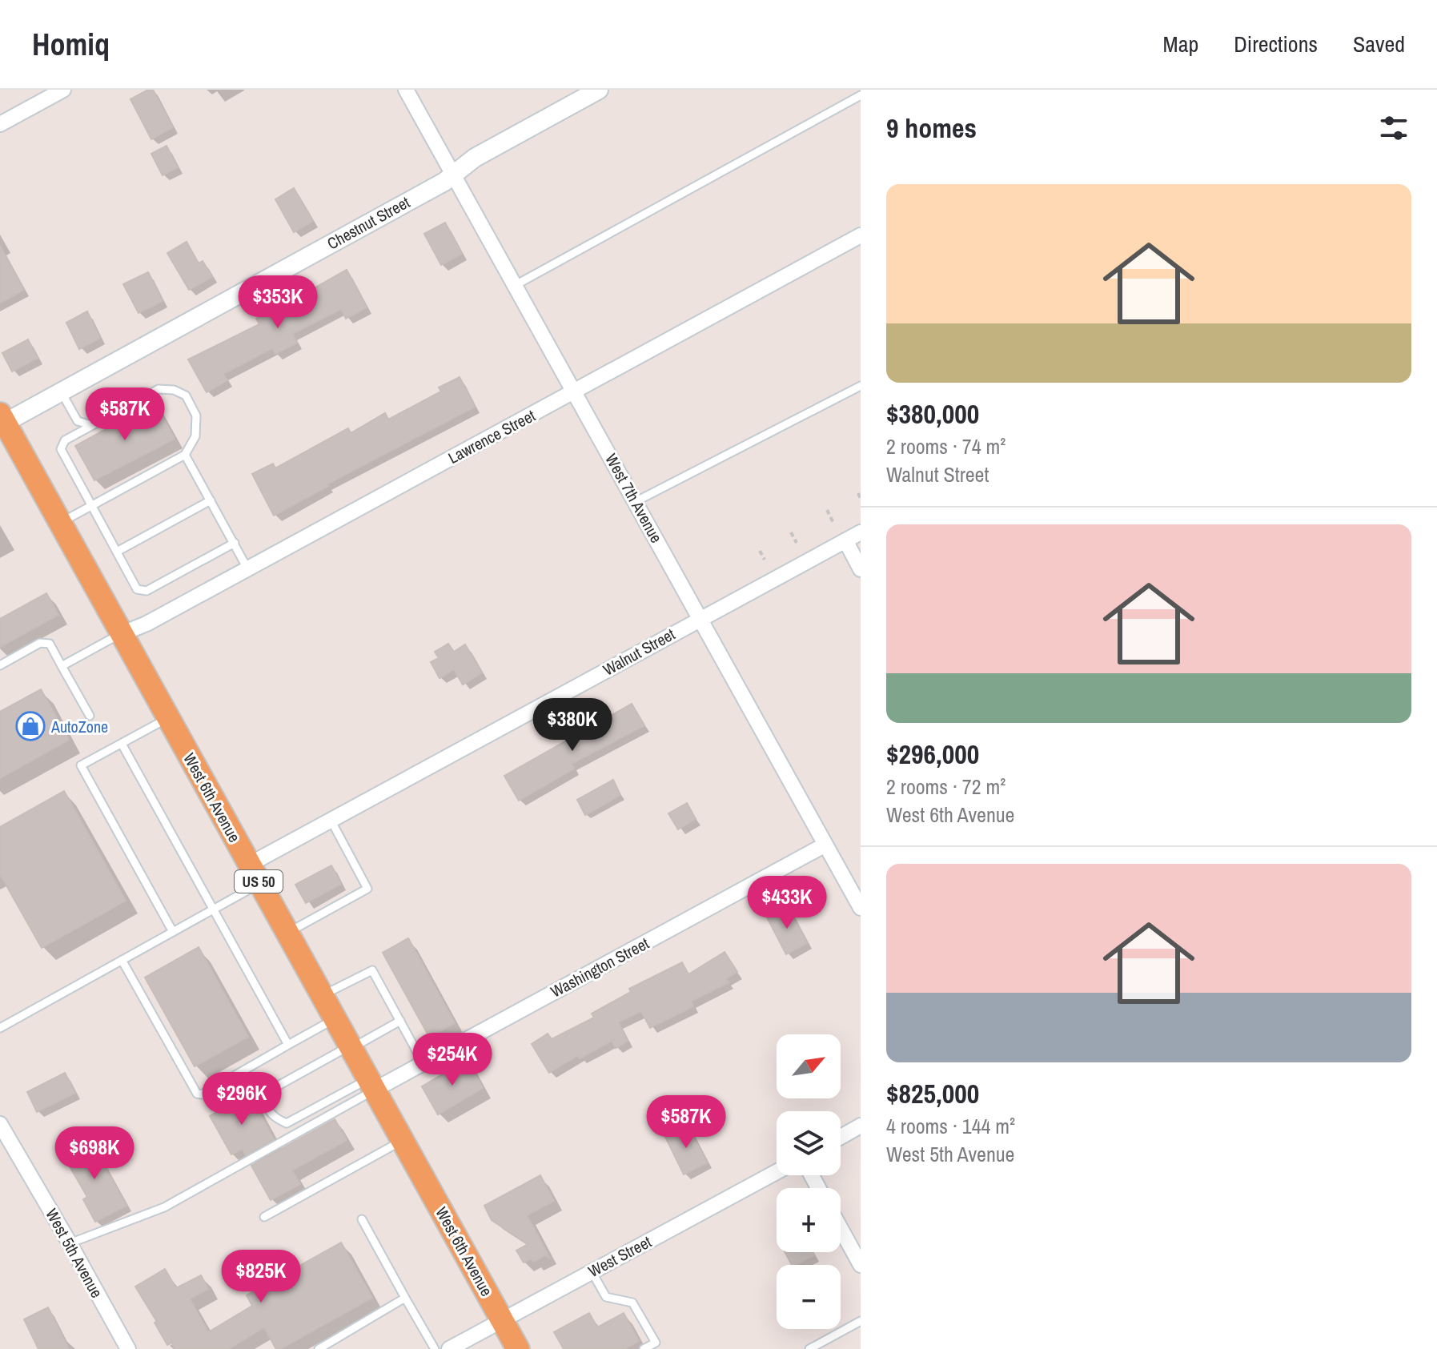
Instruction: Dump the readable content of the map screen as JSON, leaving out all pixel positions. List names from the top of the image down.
{
  "streets": {
    "main road": ["West 6th Avenue", "US 50"],
    "street": [
      "Chestnut Street",
      "Lawrence Street",
      "West 7th Avenue",
      "Walnut Street",
      "Washington Street",
      "West 5th Avenue",
      "West Street"
    ]
  },
  "crossings": [
    ["Chestnut Street", "West 7th Avenue"],
    ["Chestnut Street", "West 6th Avenue"],
    ["Lawrence Street", "West 7th Avenue"],
    ["Lawrence Street", "West 6th Avenue"],
    ["West 7th Avenue", "Walnut Street"],
    ["West 7th Avenue", "Washington Street"],
    ["Walnut Street", "West 6th Avenue"],
    ["West 6th Avenue", "Washington Street"],
    ["West 6th Avenue", "West Street"]
  ],
  "places": {
    "shop": ["AutoZone"]
  },
  "north": "top right",
  "page": {
    "header": "Homiq",
    "nav": ["Map", "Directions", "Saved"],
    "heading": "9 homes",
    "list": [
      {
        "name": "$380,000",
        "note": "2 rooms · 74 m² · Walnut Street"
      },
      {
        "name": "$296,000",
        "note": "2 rooms · 72 m² · West 6th Avenue"
      },
      {
        "name": "$825,000",
        "note": "4 rooms · 144 m² · West 5th Avenue"
      }
    ],
    "price": [
      "$353K",
      "$587K",
      "$380K",
      "$433K",
      "$254K",
      "$296K",
      "$587K",
      "$698K",
      "$825K"
    ],
    "map_buttons": ["+", "−"]
  }
}
